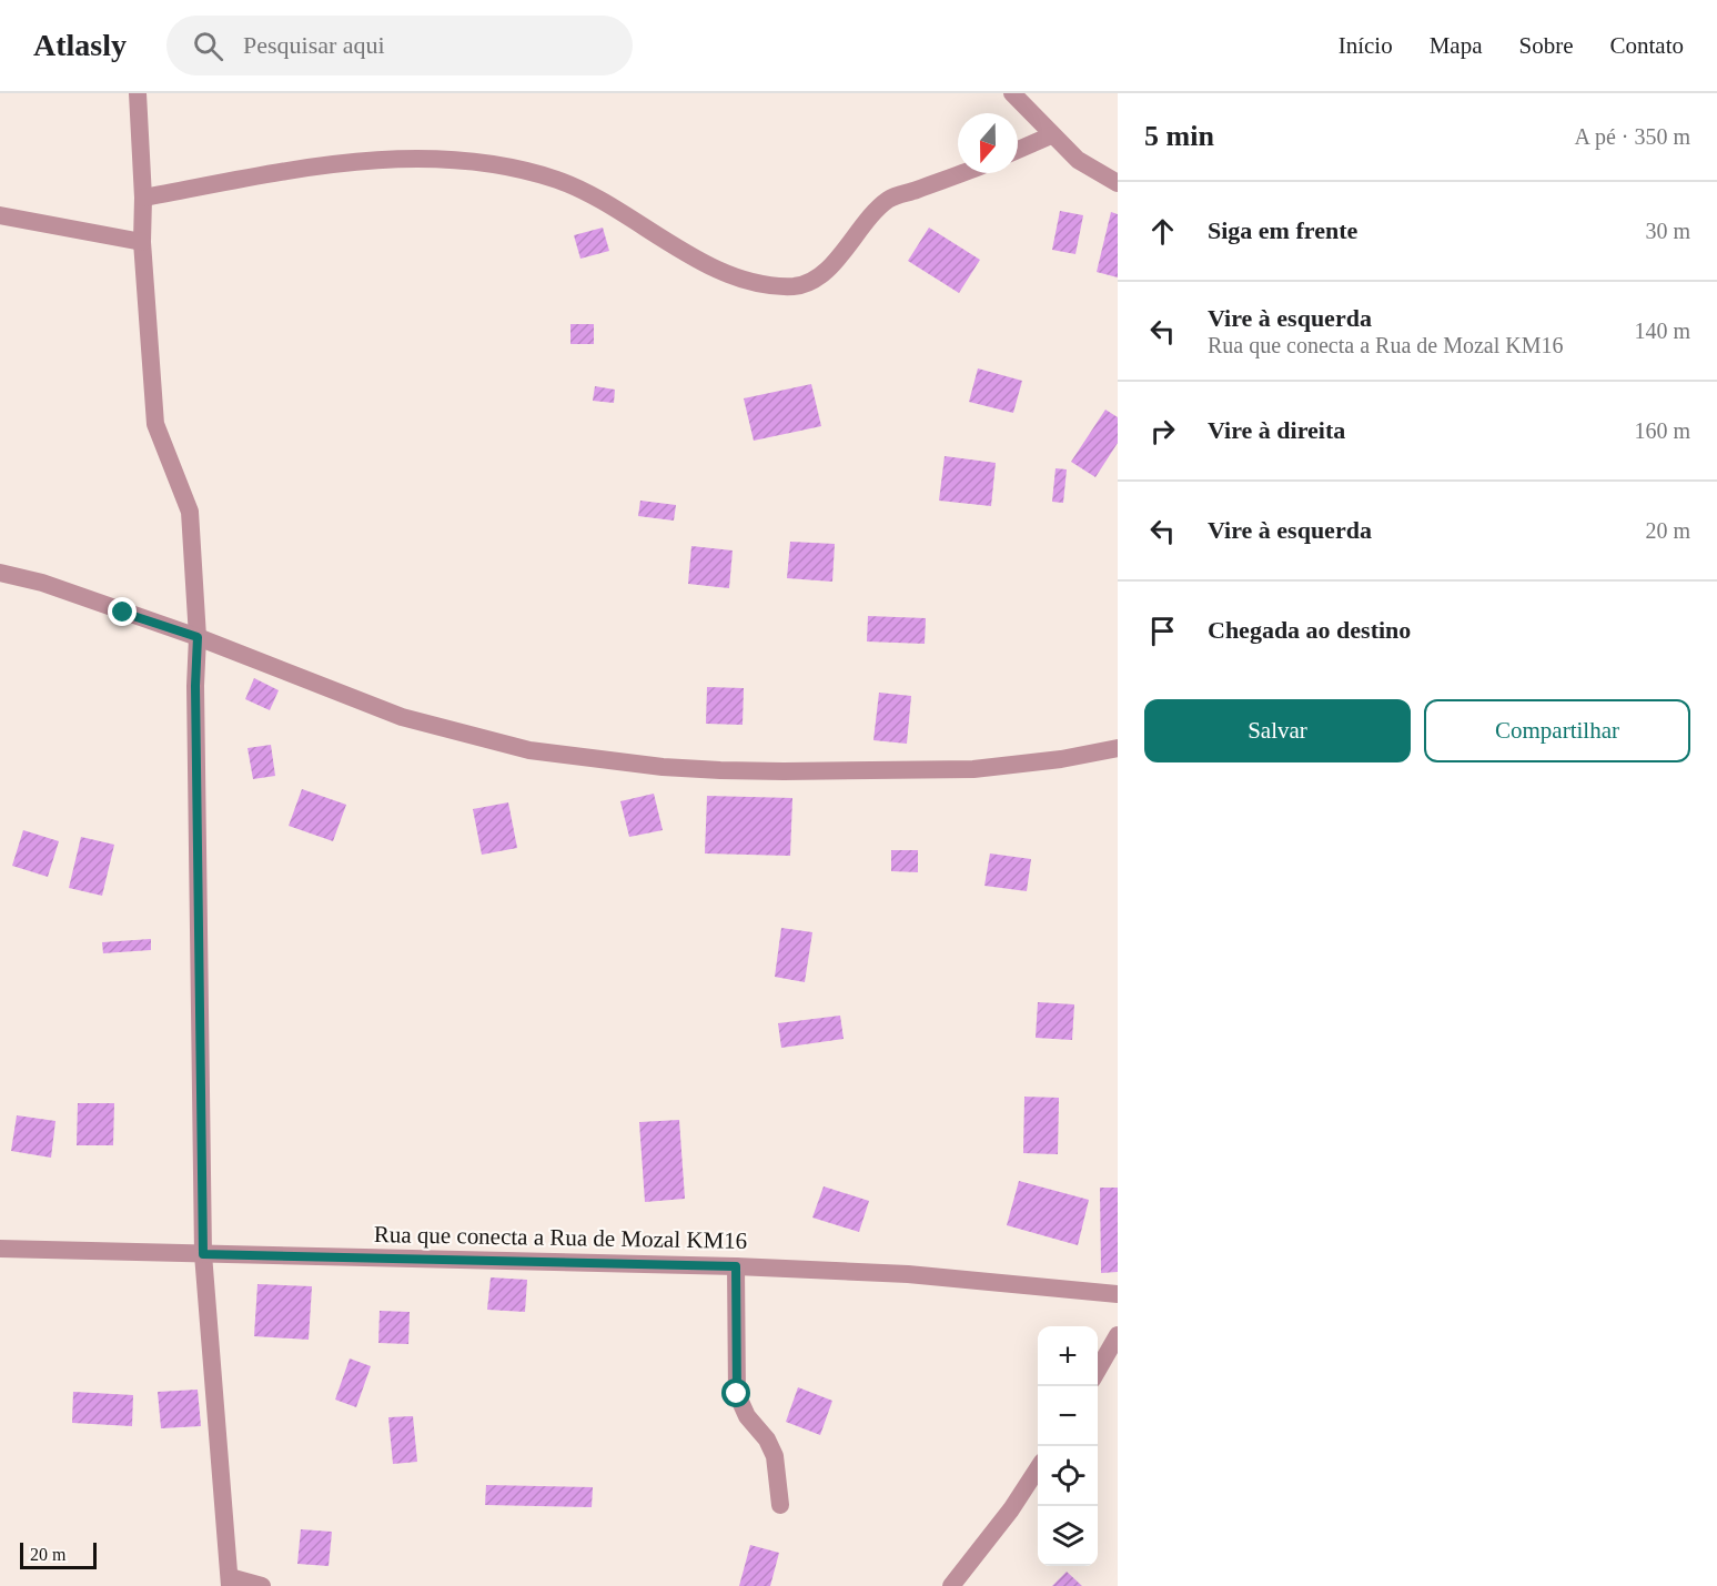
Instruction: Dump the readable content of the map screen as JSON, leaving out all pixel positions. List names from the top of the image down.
{
  "streets": {
    "street": ["Rua que conecta a Rua de Mozal KM16"]
  },
  "scale_bar": "20 m",
  "north": "bottom",
  "page": {
    "header": "Atlasly",
    "search": "Pesquisar aqui",
    "nav": [
      "Início",
      "Mapa",
      "Sobre",
      "Contato"
    ],
    "heading": ["5 min", "A pé · 350 m"],
    "list": [
      ["Siga em frente", "30 m"],
      ["Vire à esquerda", "Rua que conecta a Rua de Mozal KM16", "140 m"],
      ["Vire à direita", "160 m"],
      ["Vire à esquerda", "20 m"],
      "Chegada ao destino"
    ],
    "buttons": ["Salvar", "Compartilhar"],
    "map_buttons": ["+", "−"],
    "scale": "20 m"
  }
}
